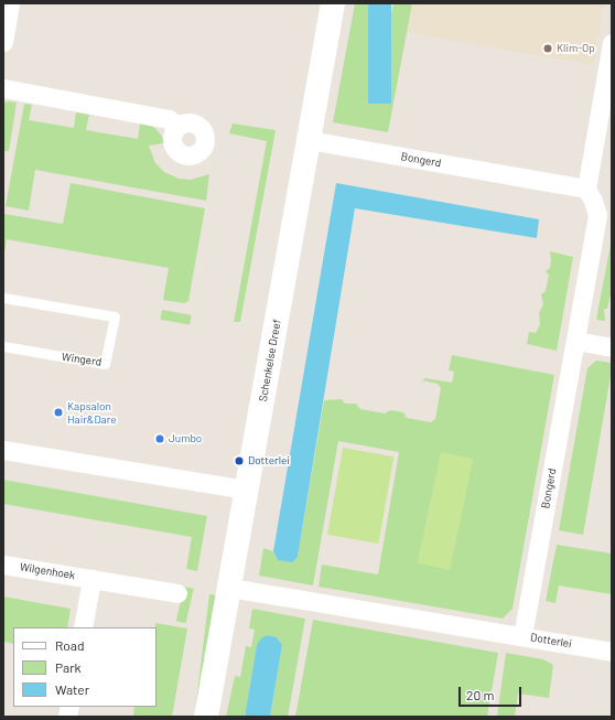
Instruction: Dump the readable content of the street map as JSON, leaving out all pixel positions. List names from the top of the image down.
{
  "streets": {
    "street": [
      "Bongerd",
      "Schenkelse Dreef",
      "Wilgenhoek",
      "Dotterlei"
    ],
    "lane": ["Wingerd"]
  },
  "crossings": [
    ["Bongerd", "Schenkelse Dreef"],
    ["Bongerd", "Dotterlei"],
    ["Schenkelse Dreef", "Dotterlei"]
  ],
  "places": [
    "Klim-Op",
    "Kapsalon Hair&Dare",
    "Jumbo",
    "Dotterlei"
  ],
  "legend": ["Road", "Park", "Water"],
  "scale_bar": "20 m"
}
